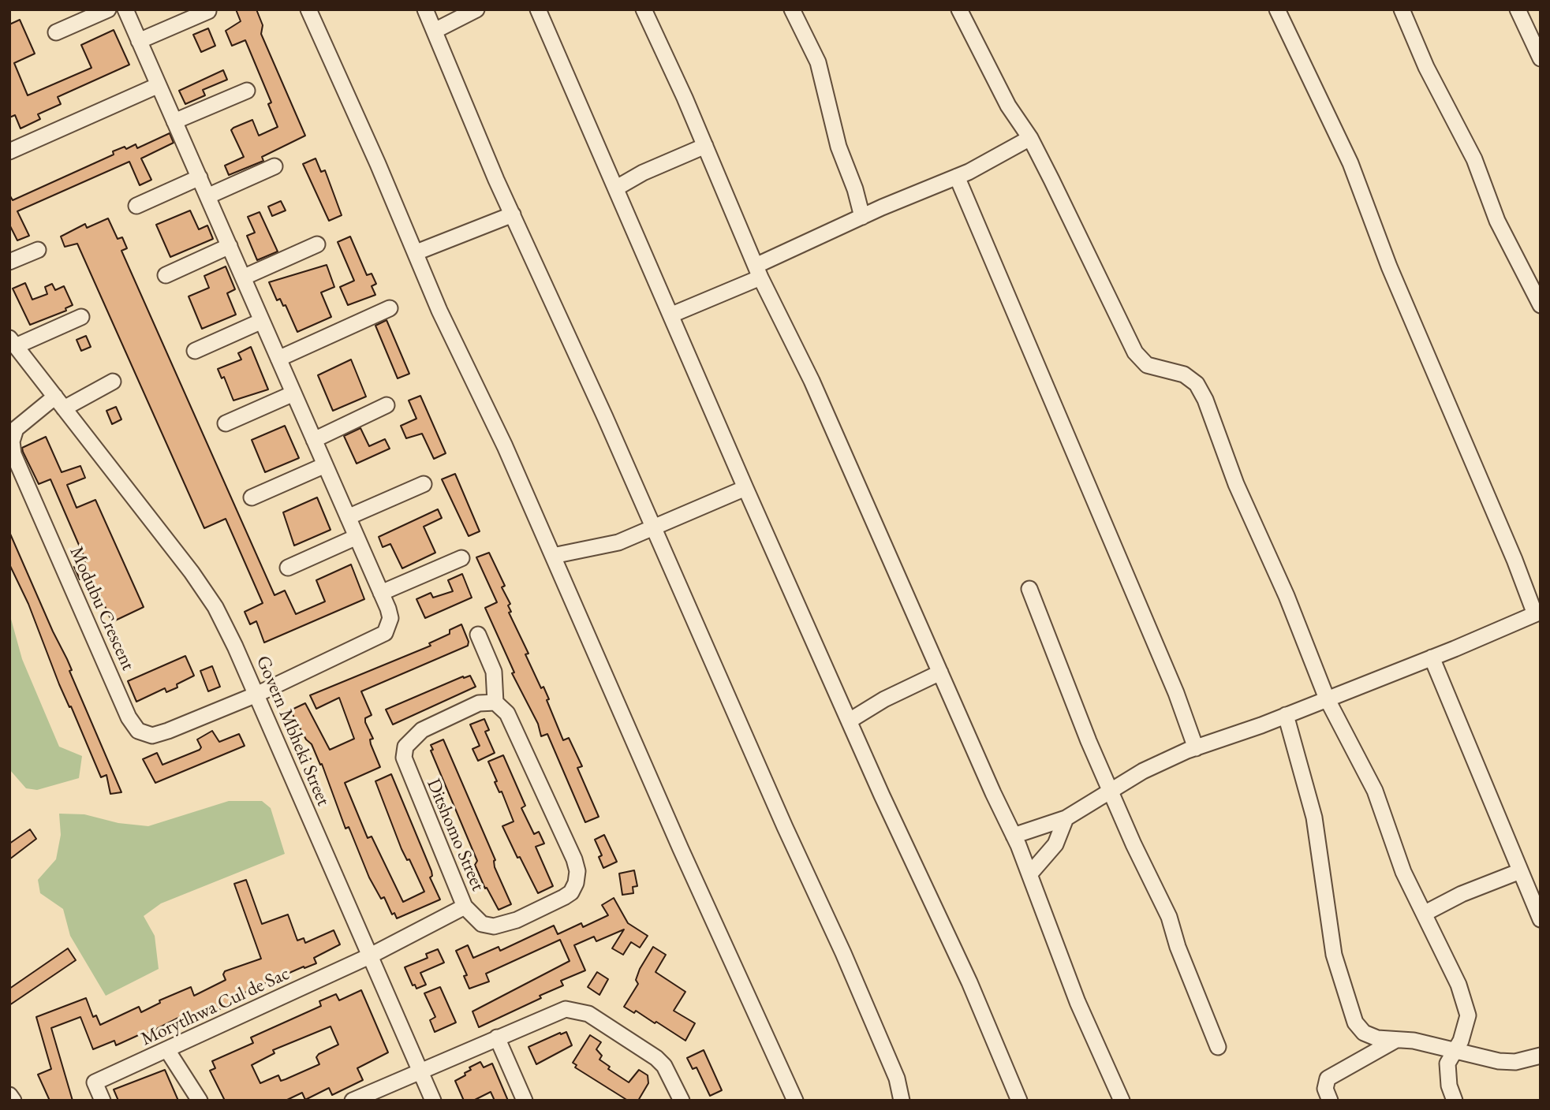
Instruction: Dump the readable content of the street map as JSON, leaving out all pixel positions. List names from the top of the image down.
{
  "streets": {
    "street": [
      "Modubu Crescent",
      "Govern Mbheki Street",
      "Ditshomo Street",
      "Morytlhwa Cul de Sac"
    ]
  },
  "crossings": [
    ["Modubu Crescent", "Govern Mbheki Street"],
    ["Govern Mbheki Street", "Morytlhwa Cul de Sac"],
    ["Ditshomo Street", "Morytlhwa Cul de Sac"]
  ]
}
